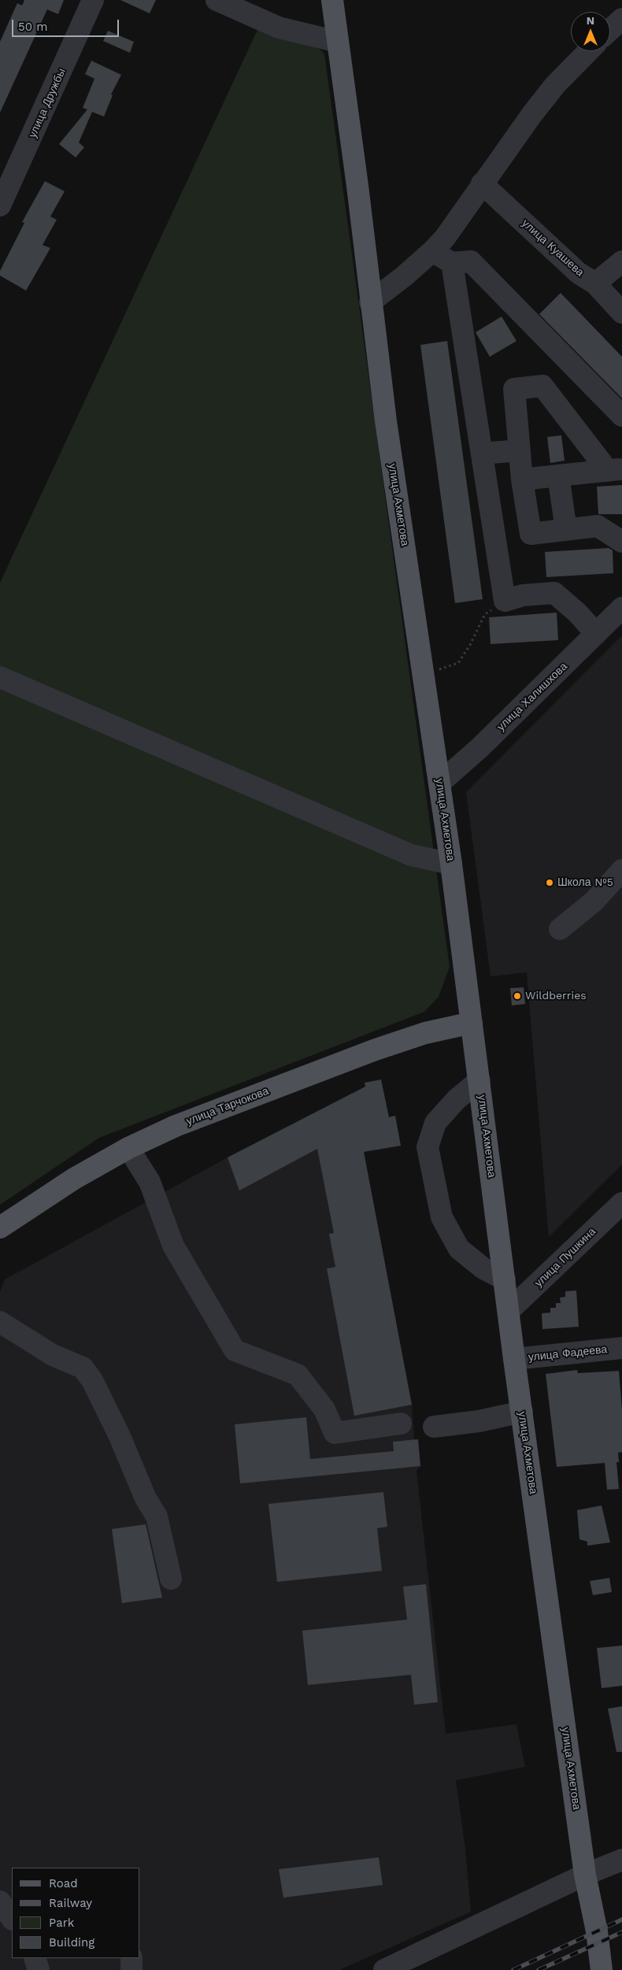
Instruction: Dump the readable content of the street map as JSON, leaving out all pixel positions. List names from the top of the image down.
{
  "streets": {
    "main road": ["улица Ахметова", "улица Тарчокова"],
    "street": [
      "улица Дружбы",
      "улица Куашева",
      "улица Халишхова",
      "улица Пушкина",
      "улица Фадеева"
    ]
  },
  "crossings": [
    ["улица Ахметова", "улица Халишхова"],
    ["улица Ахметова", "улица Тарчокова"],
    ["улица Ахметова", "улица Пушкина"],
    ["улица Ахметова", "улица Фадеева"]
  ],
  "places": ["Школа №5", "Wildberries"],
  "legend": [
    "Road",
    "Railway",
    "Park",
    "Building"
  ],
  "scale_bar": "50 m",
  "north": "top"
}
